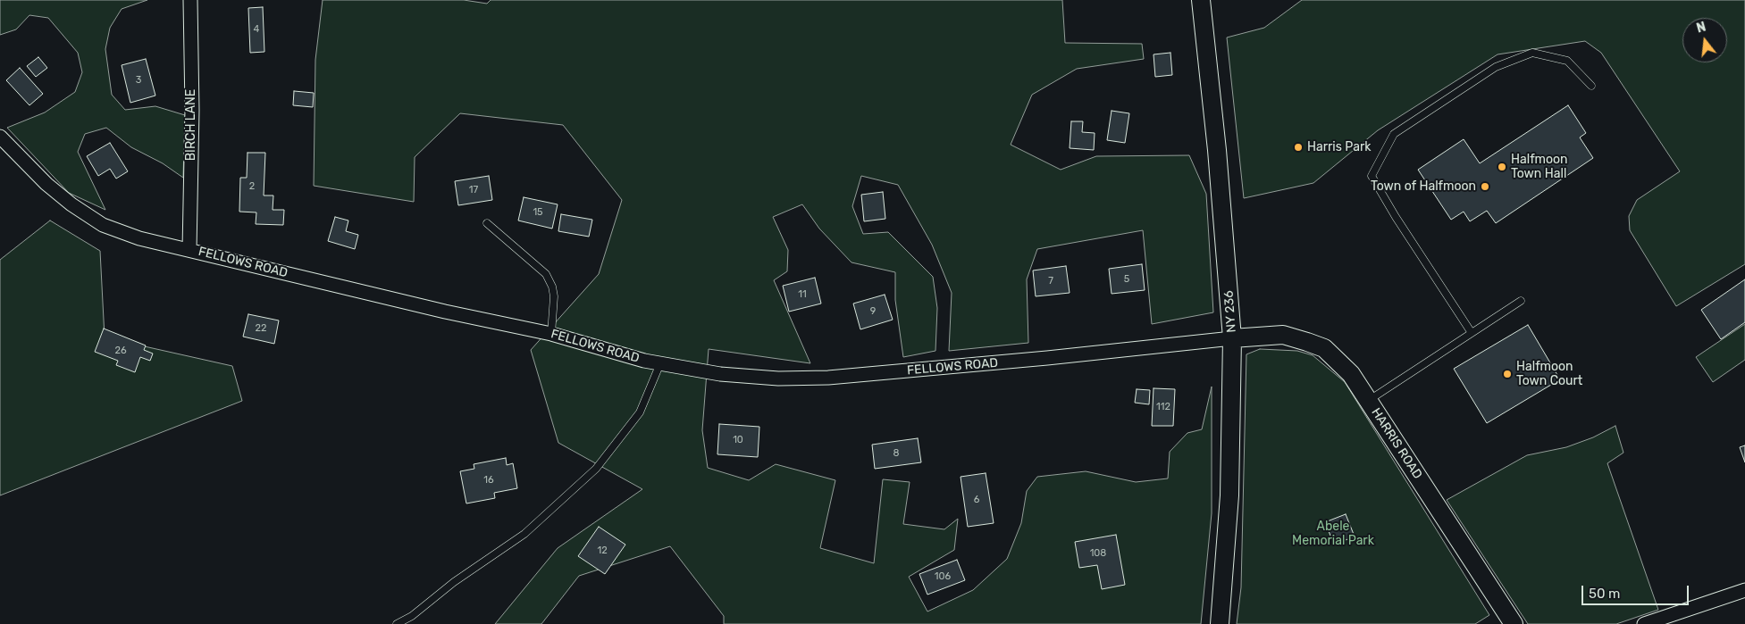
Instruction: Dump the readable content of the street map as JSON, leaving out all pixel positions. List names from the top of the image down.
{
  "streets": {
    "main road": ["NY 236", "HARRIS ROAD"],
    "street": ["BIRCH LANE", "FELLOWS ROAD"]
  },
  "crossings": [
    ["BIRCH LANE", "FELLOWS ROAD"],
    ["FELLOWS ROAD", "NY 236"],
    ["FELLOWS ROAD", "HARRIS ROAD"],
    ["NY 236", "HARRIS ROAD"]
  ],
  "parks": ["Abele Memorial Park"],
  "places": [
    "Harris Park",
    "Halfmoon Town Hall",
    "Town of Halfmoon",
    "Halfmoon Town Court"
  ],
  "house_numbers": [
    "4",
    "3",
    "2",
    "17",
    "15",
    "5",
    "7",
    "11",
    "9",
    "22",
    "26",
    "112",
    "10",
    "8",
    "16",
    "6",
    "12",
    "108",
    "106"
  ],
  "scale_bar": "50 m",
  "north": "top"
}
